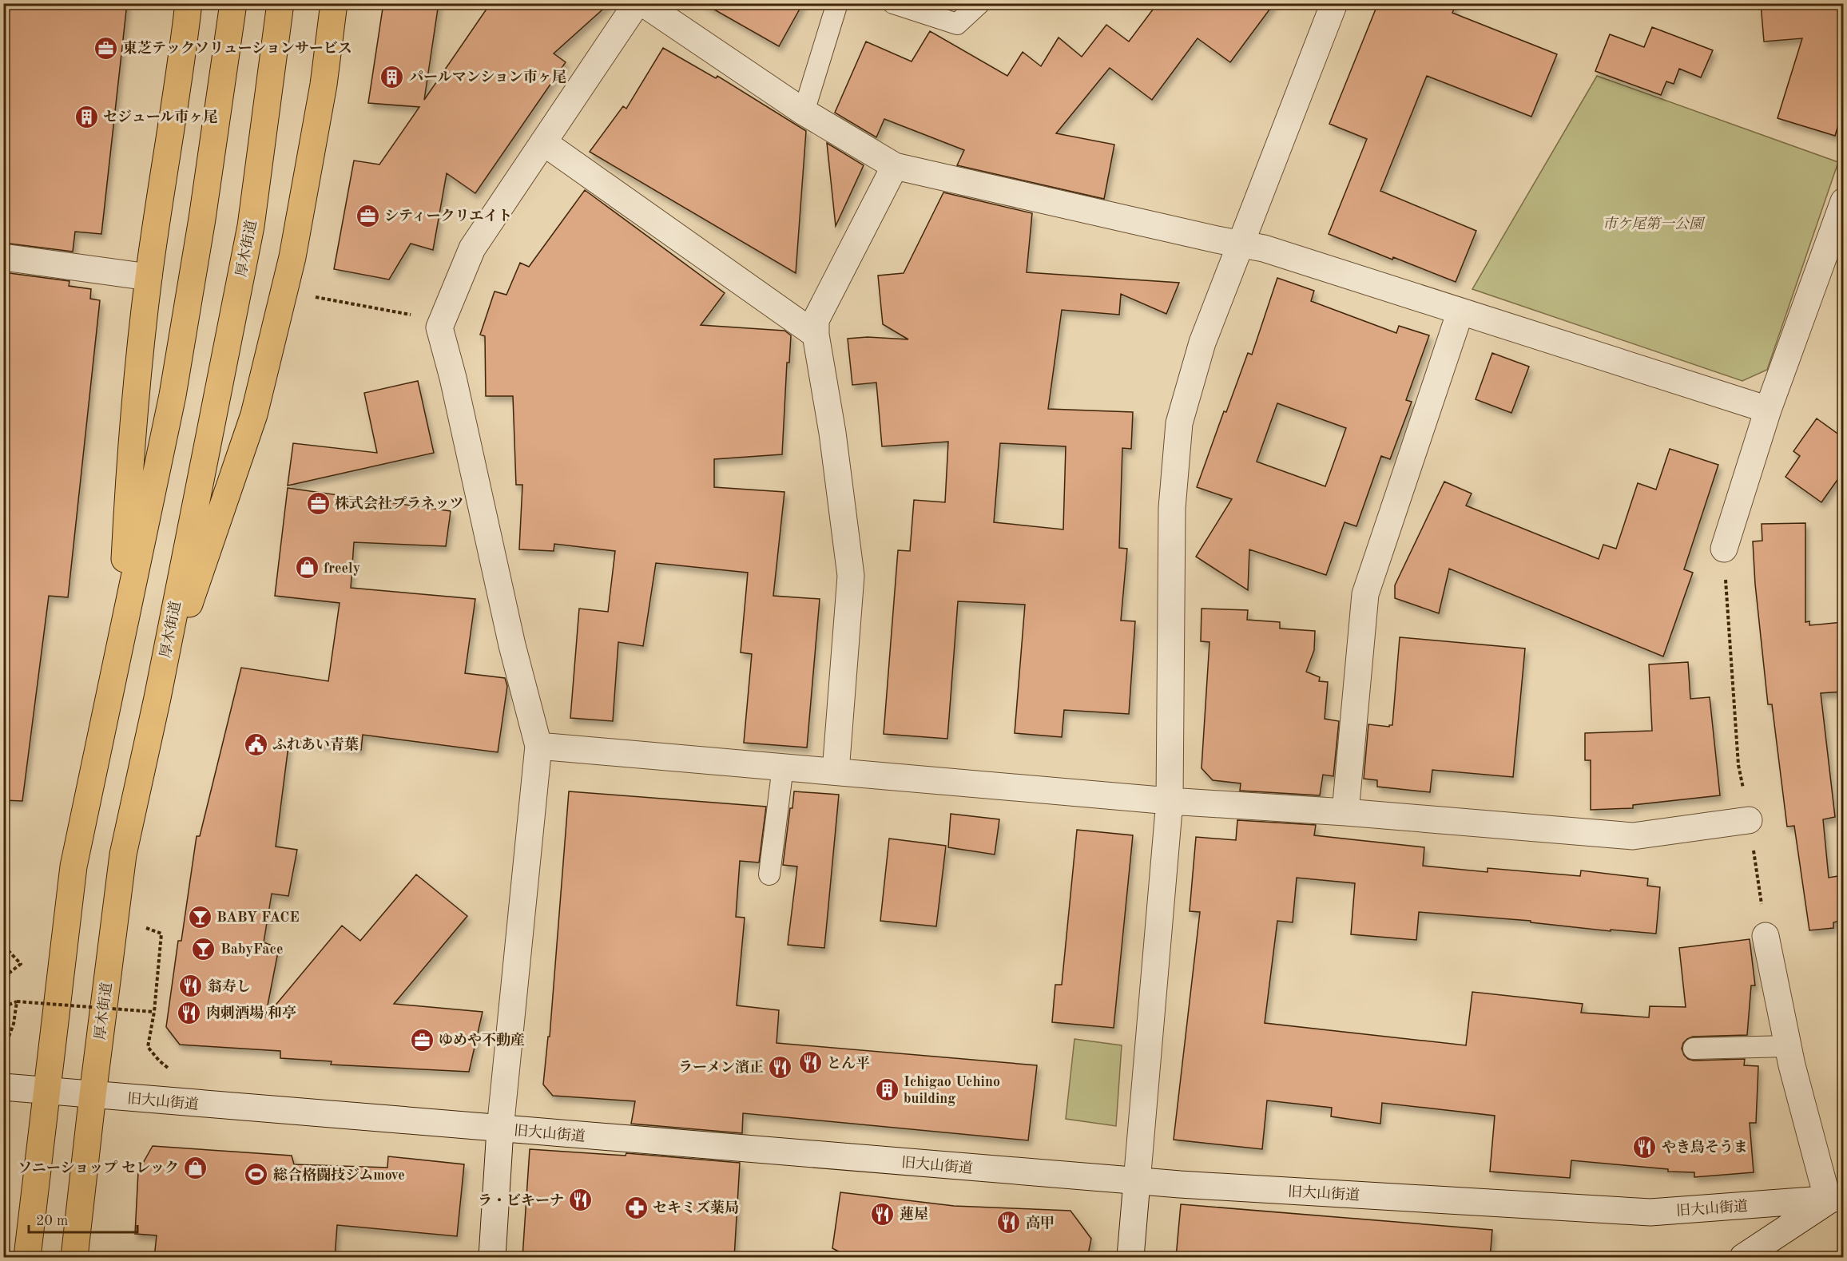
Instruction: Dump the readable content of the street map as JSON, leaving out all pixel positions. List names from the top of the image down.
{
  "streets": {
    "highway": ["厚木街道"],
    "street": ["旧大山街道"]
  },
  "crossings": [
    ["厚木街道", "旧大山街道"]
  ],
  "parks": ["市ケ尾第一公園"],
  "places": {
    "office": [
      "東芝テックソリューションサービス",
      "シティークリエイト",
      "株式会社プラネッツ",
      "ゆめや不動産"
    ],
    "building": ["パールマンション市ヶ尾", "セジュール市ヶ尾", "Ichigao Uchino building"],
    "shop": ["freely", "ソニーショップ セレック"],
    "public building": ["ふれあい青葉"],
    "bar": ["BABY FACE", "BabyFace"],
    "restaurant": [
      "翁寿し",
      "肉刺酒場 和亭",
      "とん平",
      "ラーメン濱正",
      "やき鳥そうま",
      "ラ・ビキーナ",
      "蓮屋",
      "高甲"
    ],
    "sports": ["総合格闘技ジムmove"],
    "pharmacy": ["セキミズ薬局"]
  },
  "scale_bar": "20 m"
}
